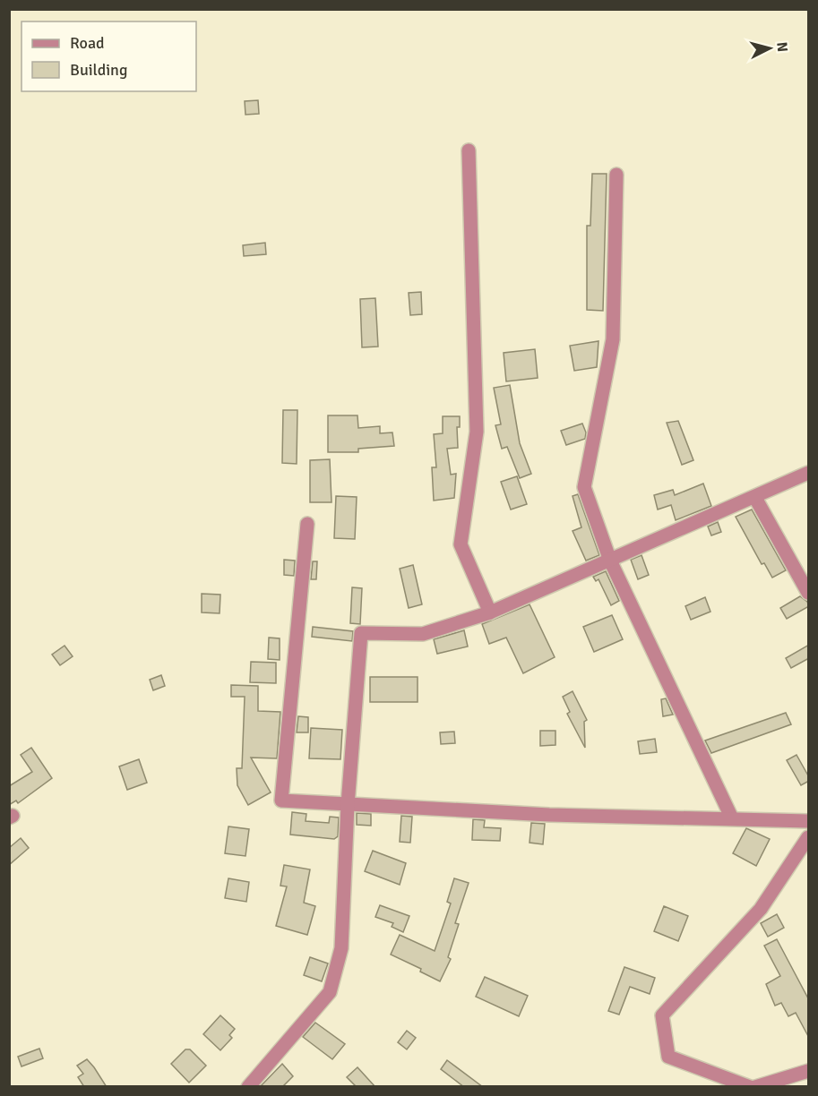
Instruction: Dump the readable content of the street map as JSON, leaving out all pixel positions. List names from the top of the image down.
{
  "legend": ["Road", "Building"],
  "north": "right"
}
